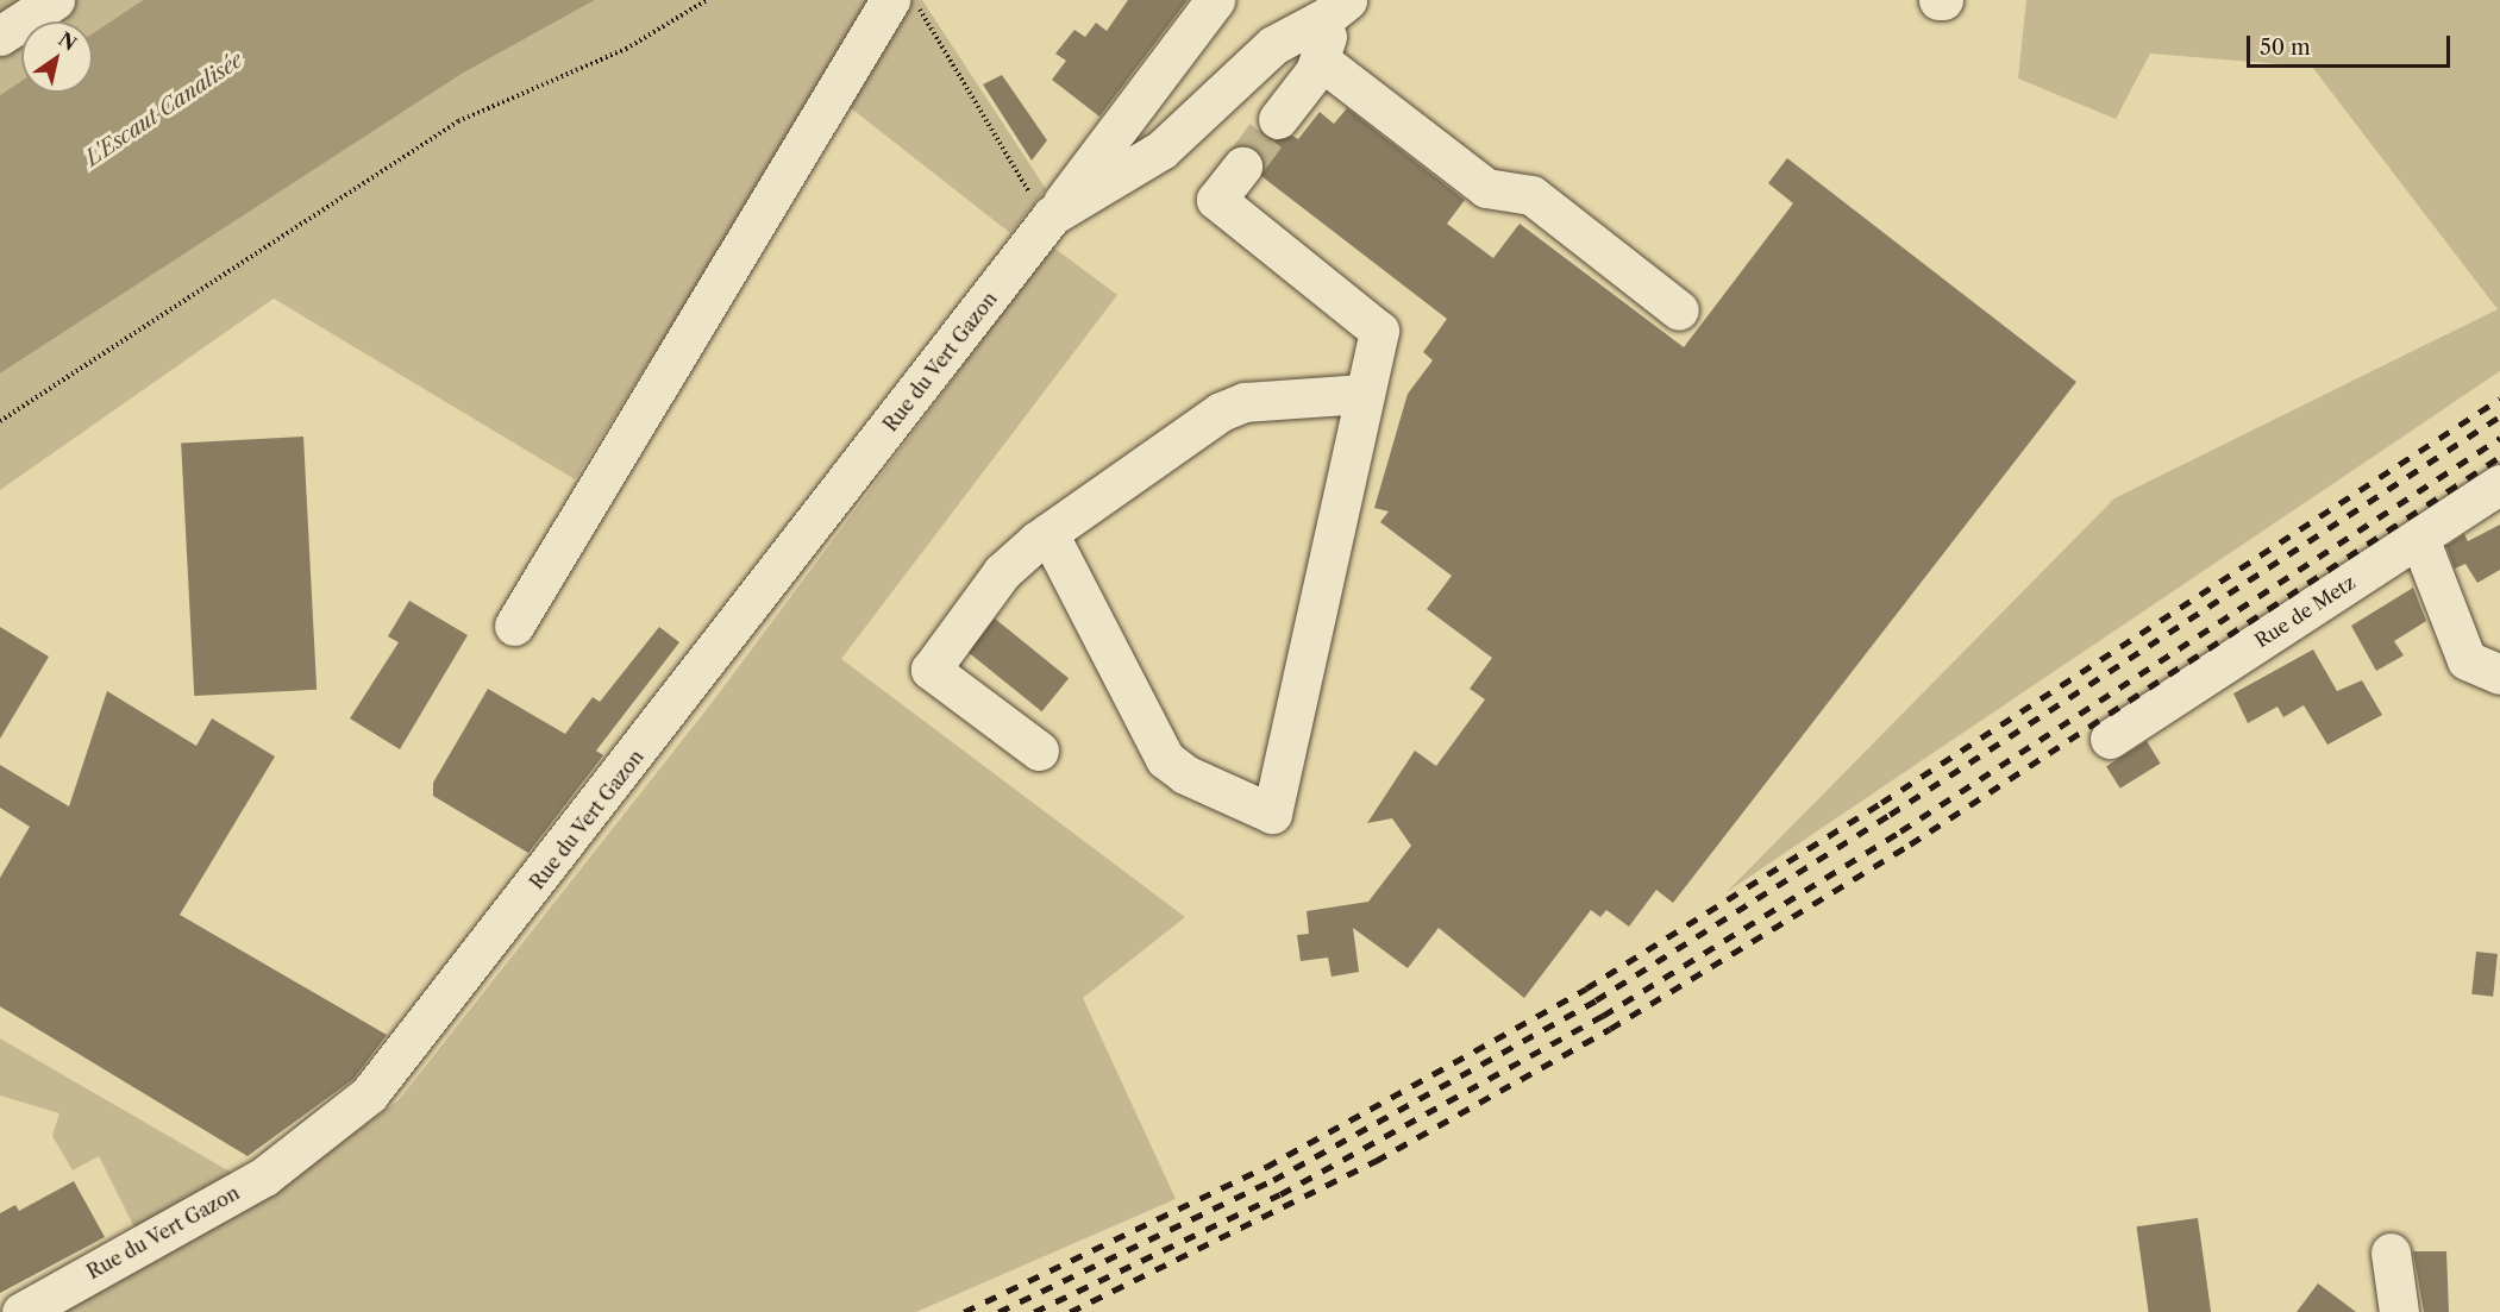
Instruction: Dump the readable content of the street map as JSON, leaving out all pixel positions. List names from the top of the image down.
{
  "streets": {
    "street": ["Rue du Vert Gazon", "Rue de Metz"]
  },
  "water": ["L'Escaut Canalisée"],
  "scale_bar": "50 m",
  "north": "top right"
}
